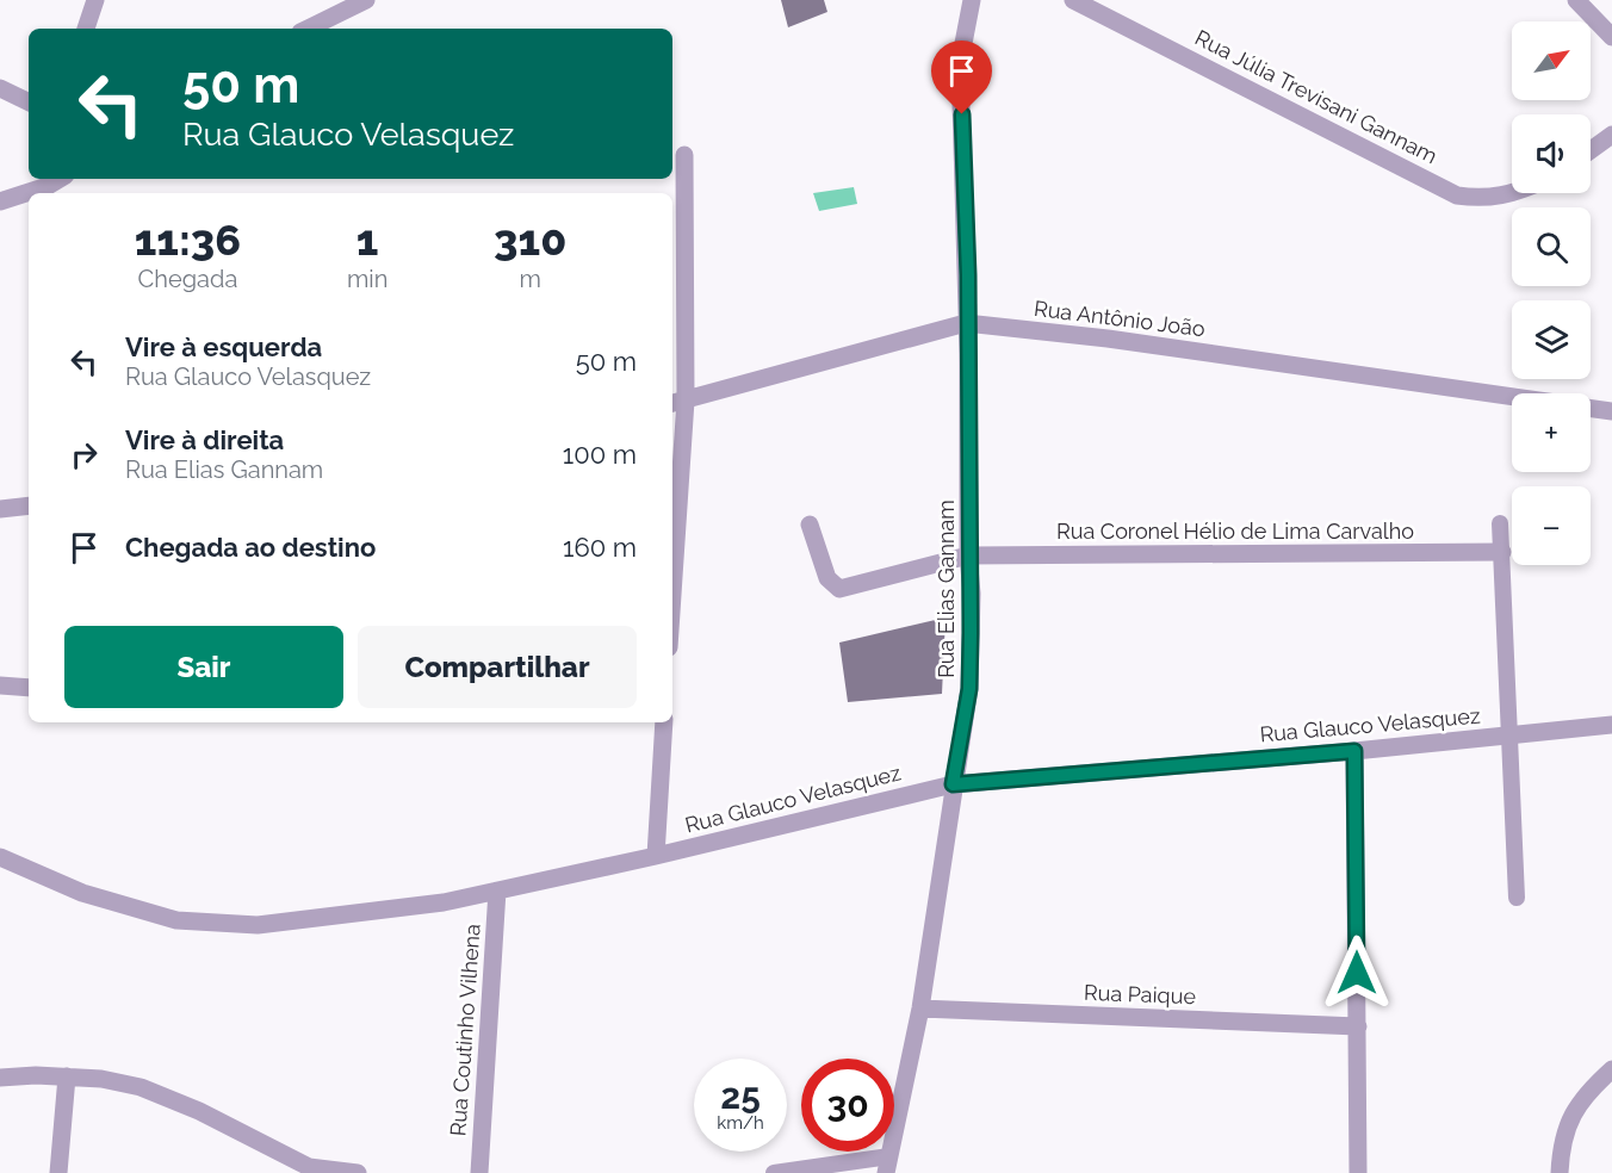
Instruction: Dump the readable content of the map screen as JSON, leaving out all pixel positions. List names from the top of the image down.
{
  "streets": {
    "street": [
      "Rua Júlia Trevisani Gannam",
      "Rua Antônio João",
      "Rua Coronel Hélio de Lima Carvalho",
      "Rua Elias Gannam",
      "Rua Glauco Velasquez",
      "Rua Paique",
      "Rua Coutinho Vilhena"
    ]
  },
  "crossings": [
    ["Rua Antônio João", "Rua Elias Gannam"],
    ["Rua Coronel Hélio de Lima Carvalho", "Rua Elias Gannam"],
    ["Rua Elias Gannam", "Rua Glauco Velasquez"],
    ["Rua Elias Gannam", "Rua Paique"],
    ["Rua Glauco Velasquez", "Rua Coutinho Vilhena"]
  ],
  "north": "top right",
  "page": {
    "map_buttons": ["+", "−"],
    "turn": ["50 m", "Rua Glauco Velasquez"],
    "eta": [
      "11:36",
      "Chegada",
      "1",
      "min",
      "310",
      "m"
    ],
    "list": [
      {
        "name": "Vire à esquerda",
        "note": "Rua Glauco Velasquez",
        "value": "50 m"
      },
      {
        "name": "Vire à direita",
        "note": "Rua Elias Gannam",
        "value": "100 m"
      },
      {
        "name": "Chegada ao destino",
        "value": "160 m"
      }
    ],
    "buttons": ["Sair", "Compartilhar"],
    "speed": "25 km/h",
    "limit": "30"
  }
}
